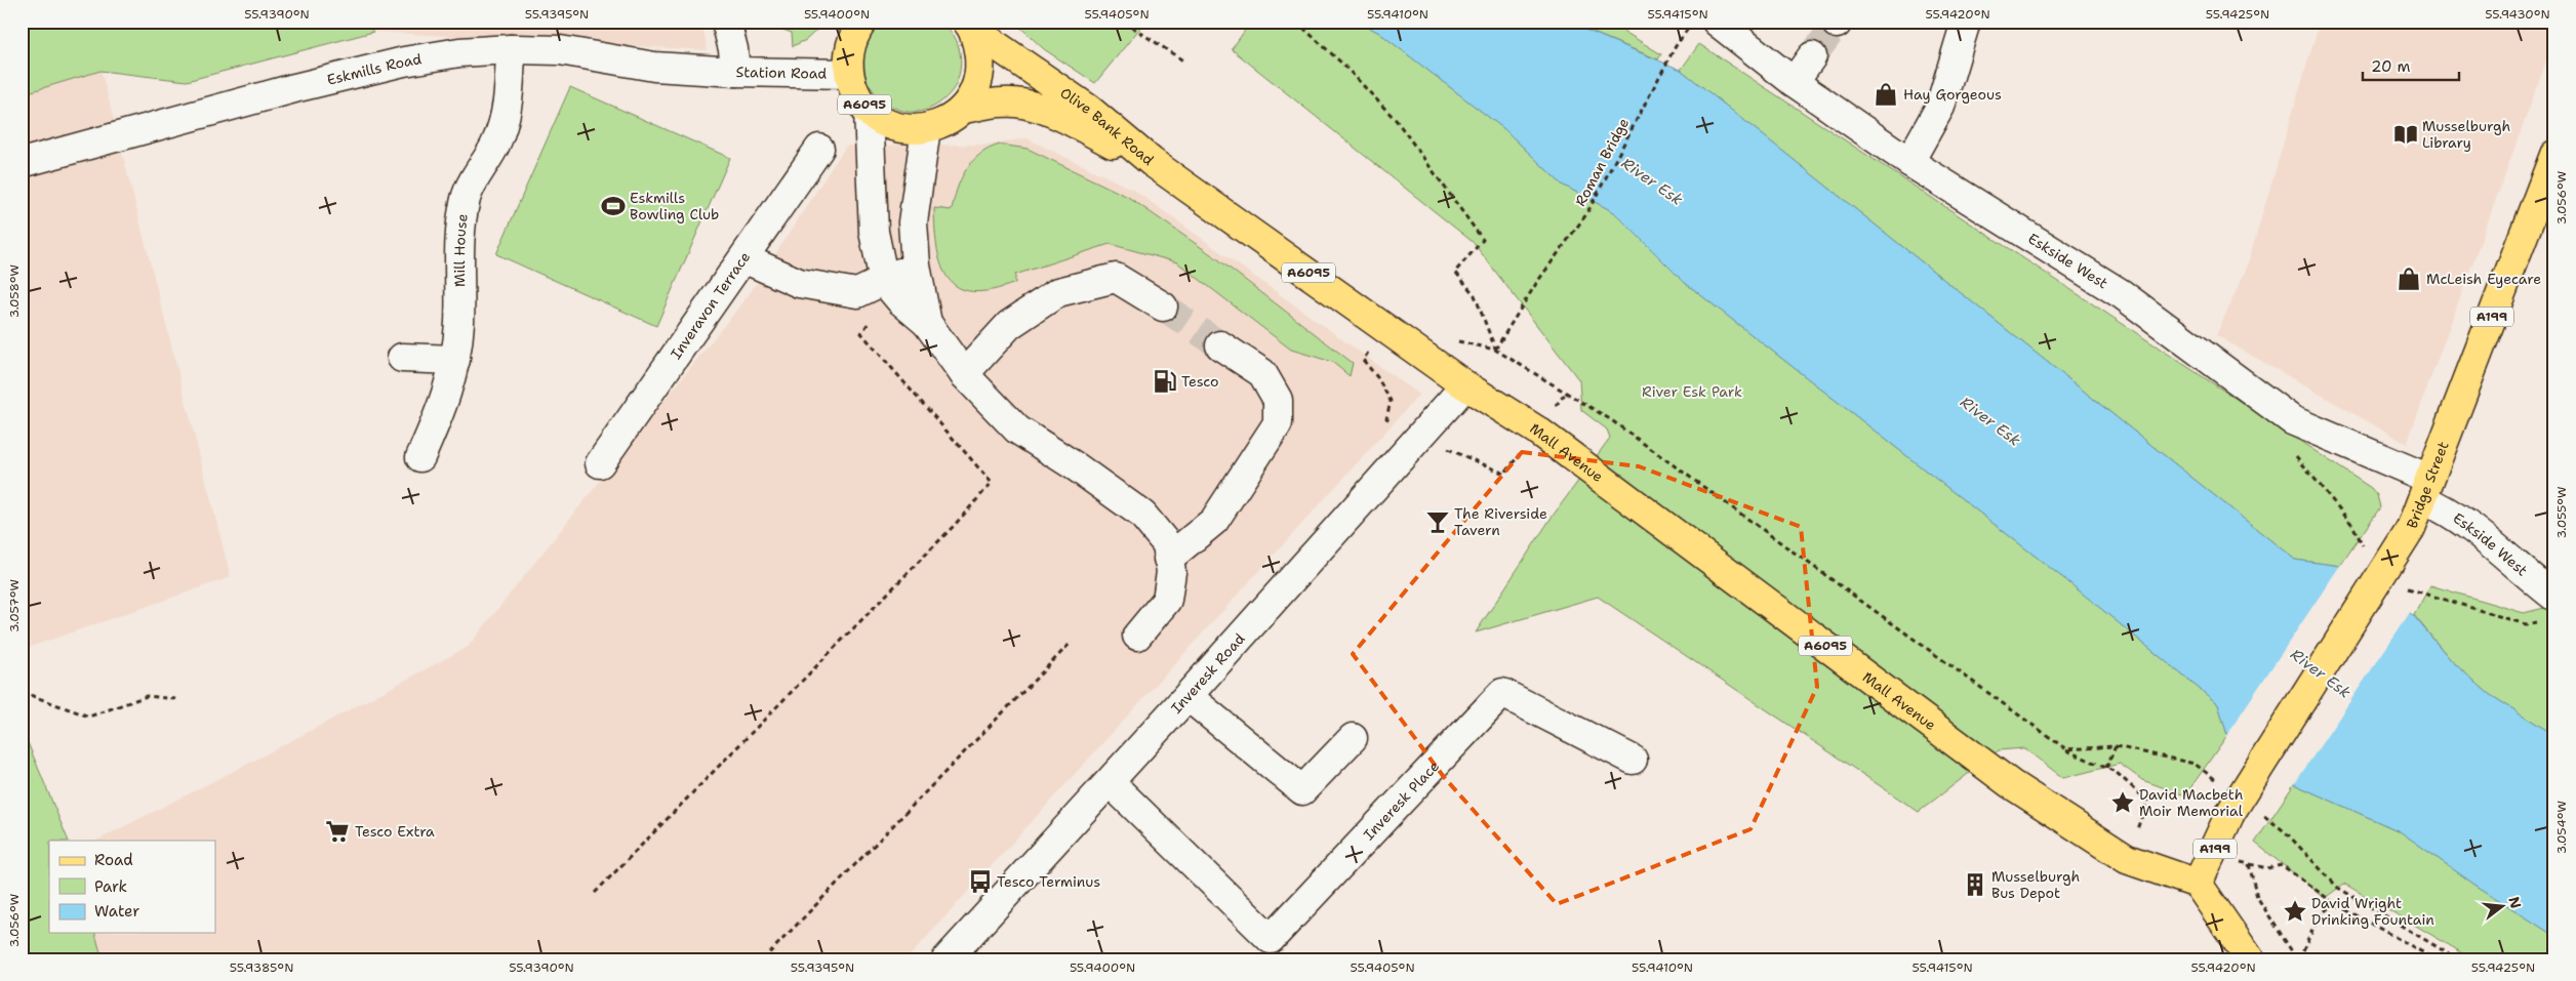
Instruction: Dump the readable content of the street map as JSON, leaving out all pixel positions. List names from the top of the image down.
{
  "streets": {
    "main road": [
      "A6095",
      "Olive Bank Road",
      "A199",
      "Mall Avenue",
      "Bridge Street"
    ],
    "street": [
      "Eskmills Road",
      "Station Road",
      "Mill House",
      "Eskside West",
      "Inveravon Terrace",
      "Inveresk Road",
      "Inveresk Place"
    ],
    "path": ["Roman Bridge"]
  },
  "crossings": [
    ["Eskmills Road", "Station Road"],
    ["Eskmills Road", "Mill House"],
    ["Station Road", "Olive Bank Road"],
    ["A6095", "Olive Bank Road"],
    ["A6095", "Mall Avenue"],
    ["A6095", "Inveresk Road"],
    ["Eskside West", "Bridge Street"],
    ["Mall Avenue", "Bridge Street"],
    ["Mall Avenue", "Inveresk Road"],
    ["Inveresk Road", "Inveresk Place"]
  ],
  "water": ["River Esk"],
  "parks": ["River Esk Park"],
  "places": {
    "shop": ["Hay Gorgeous", "McLeish Eyecare"],
    "library": ["Musselburgh Library"],
    "sports": ["Eskmills Bowling Club"],
    "fuel station": ["Tesco"],
    "bar": ["The Riverside Tavern"],
    "place": ["David Macbeth Moir Memorial", "David Wright Drinking Fountain"],
    "supermarket": ["Tesco Extra"],
    "bus stop": ["Tesco Terminus"],
    "building": ["Musselburgh Bus Depot"]
  },
  "legend": ["Road", "Park", "Water"],
  "scale_bar": "20 m",
  "north": "right",
  "coordinates": [
    "55.9390°N",
    "55.9395°N",
    "55.9400°N",
    "55.9405°N",
    "55.9410°N",
    "55.9415°N",
    "55.9420°N",
    "55.9425°N",
    "55.9430°N",
    "3.056°W",
    "3.058°W",
    "3.055°W",
    "3.057°W",
    "3.054°W",
    "55.9385°N"
  ]
}
